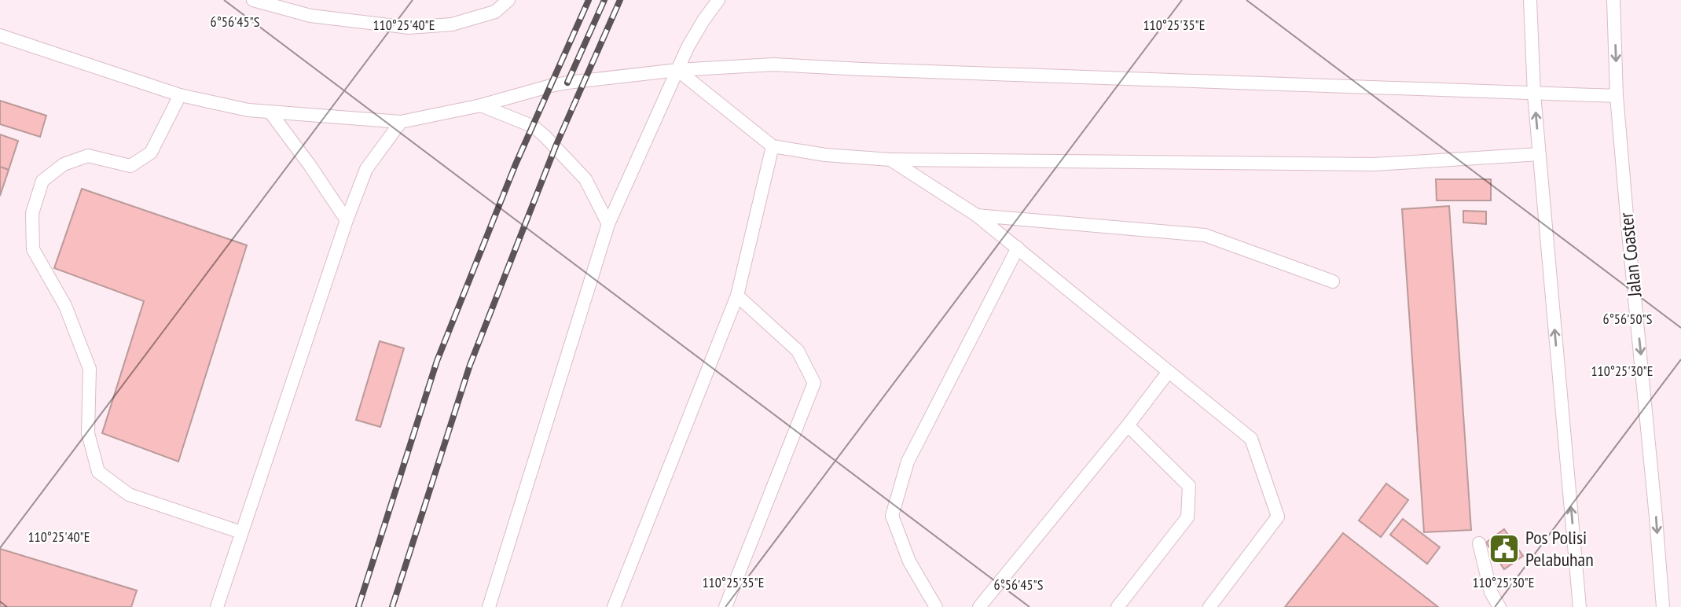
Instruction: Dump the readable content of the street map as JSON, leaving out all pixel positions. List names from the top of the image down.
{
  "streets": {
    "lane": ["Jalan Coaster"]
  },
  "places": {
    "public building": ["Pos Polisi Pelabuhan"]
  },
  "coordinates": [
    "6°56'45\"S",
    "110°25'40\"E",
    "110°25'35\"E",
    "6°56'50\"S",
    "110°25'30\"E"
  ]
}
